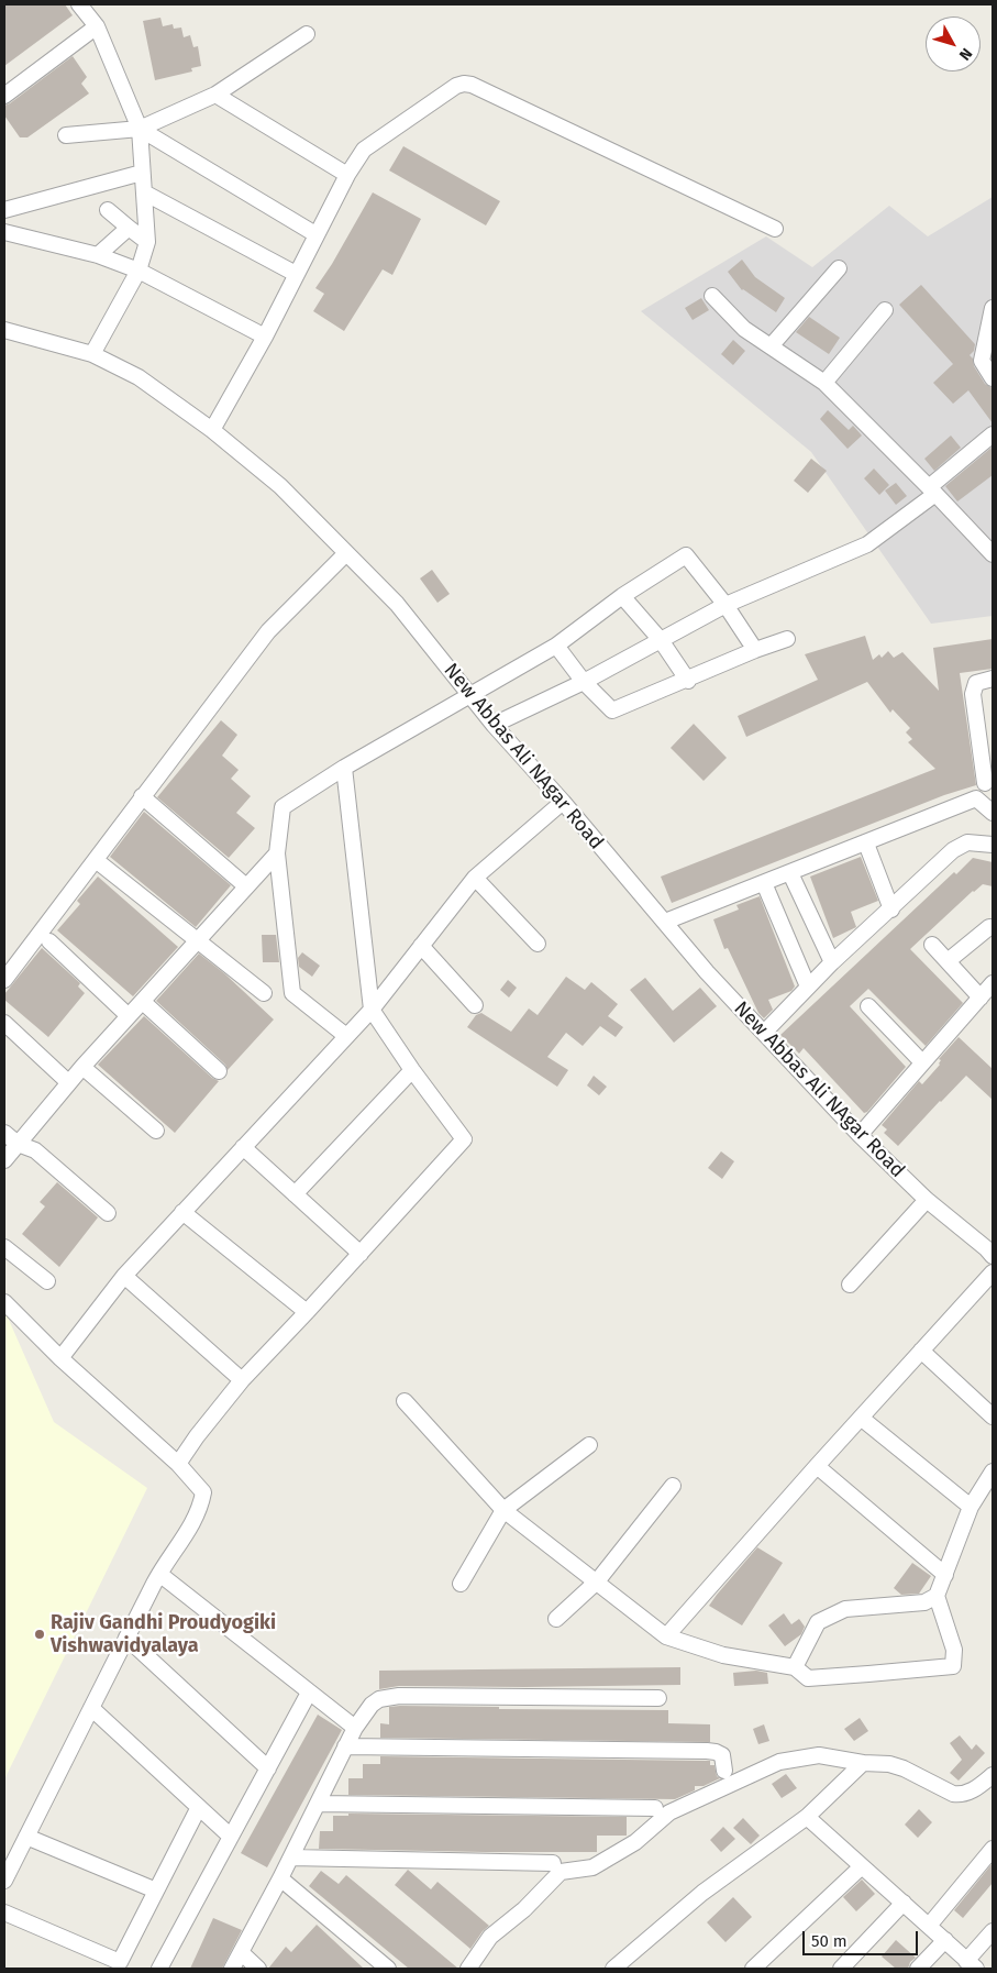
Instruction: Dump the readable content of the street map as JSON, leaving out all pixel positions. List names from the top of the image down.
{
  "streets": {
    "street": ["New Abbas Ali NAgar Road"]
  },
  "places": ["Rajiv Gandhi Proudyogiki Vishwavidyalaya"],
  "scale_bar": "50 m",
  "north": "bottom right"
}
